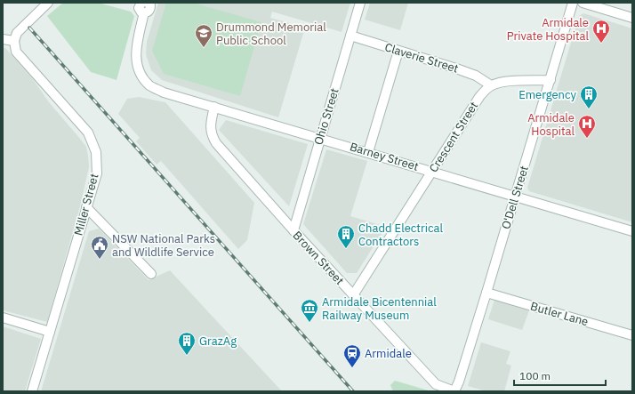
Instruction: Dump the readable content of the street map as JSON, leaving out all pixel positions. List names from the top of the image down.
{
  "streets": {
    "street": [
      "Claverie Street",
      "Ohio Street",
      "Crescent Street",
      "Barney Street",
      "O'Dell Street",
      "Miller Street",
      "Brown Street",
      "Butler Lane"
    ]
  },
  "crossings": [
    ["Claverie Street", "Ohio Street"],
    ["Claverie Street", "Crescent Street"],
    ["Ohio Street", "Barney Street"],
    ["Ohio Street", "Brown Street"],
    ["Crescent Street", "Barney Street"],
    ["Crescent Street", "Brown Street"],
    ["Barney Street", "O'Dell Street"],
    ["Barney Street", "Brown Street"],
    ["O'Dell Street", "Brown Street"],
    ["O'Dell Street", "Butler Lane"]
  ],
  "places": {
    "hospital": ["Armidale Private Hospital", "Armidale Hospital"],
    "school or university": ["Drummond Memorial Public School"],
    "building": ["Emergency", "Chadd Electrical Contractors", "GrazAg"],
    "public building": ["NSW National Parks and Wildlife Service"],
    "museum": ["Armidale Bicentennial Railway Museum"],
    "station": ["Armidale"]
  },
  "scale_bar": "100 m"
}
